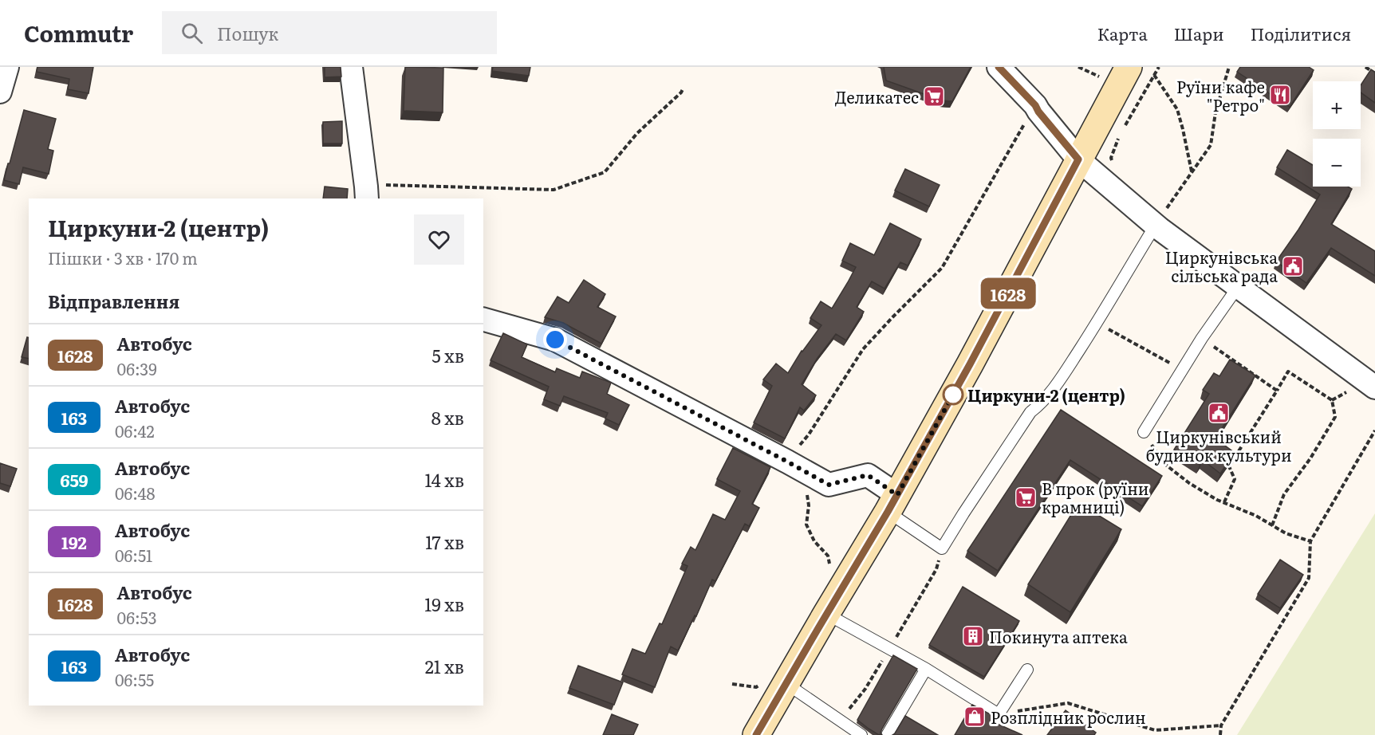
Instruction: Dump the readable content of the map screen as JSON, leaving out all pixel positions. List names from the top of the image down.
{
  "places": {
    "restaurant": ["Руїни кафе \"Ретро\""],
    "supermarket": ["Деликатес", "В прок (руїни крамниці)"],
    "public building": ["Циркунівська сільська рада", "Циркунівський будинок культури"],
    "other": ["Циркуни-2 (центр)"],
    "building": ["Покинута аптека"],
    "shop": ["Розплідник рослин"]
  },
  "lines": ["bus line 1628"],
  "page": {
    "header": "Commutr",
    "search": "Пошук",
    "nav": ["Карта", "Шари", "Поділитися"],
    "on_map": "1628",
    "map_buttons": ["+", "−"],
    "heading": [
      ["Циркуни-2 (центр)", "Пішки · 3 хв · 170 m"],
      "Відправлення"
    ],
    "list": [
      {
        "mark": "1628",
        "name": "Автобус",
        "note": "06:39",
        "value": "5 хв"
      },
      {
        "mark": "163",
        "name": "Автобус",
        "note": "06:42",
        "value": "8 хв"
      },
      {
        "mark": "659",
        "name": "Автобус",
        "note": "06:48",
        "value": "14 хв"
      },
      {
        "mark": "192",
        "name": "Автобус",
        "note": "06:51",
        "value": "17 хв"
      },
      {
        "mark": "1628",
        "name": "Автобус",
        "note": "06:53",
        "value": "19 хв"
      },
      {
        "mark": "163",
        "name": "Автобус",
        "note": "06:55",
        "value": "21 хв"
      }
    ]
  }
}
